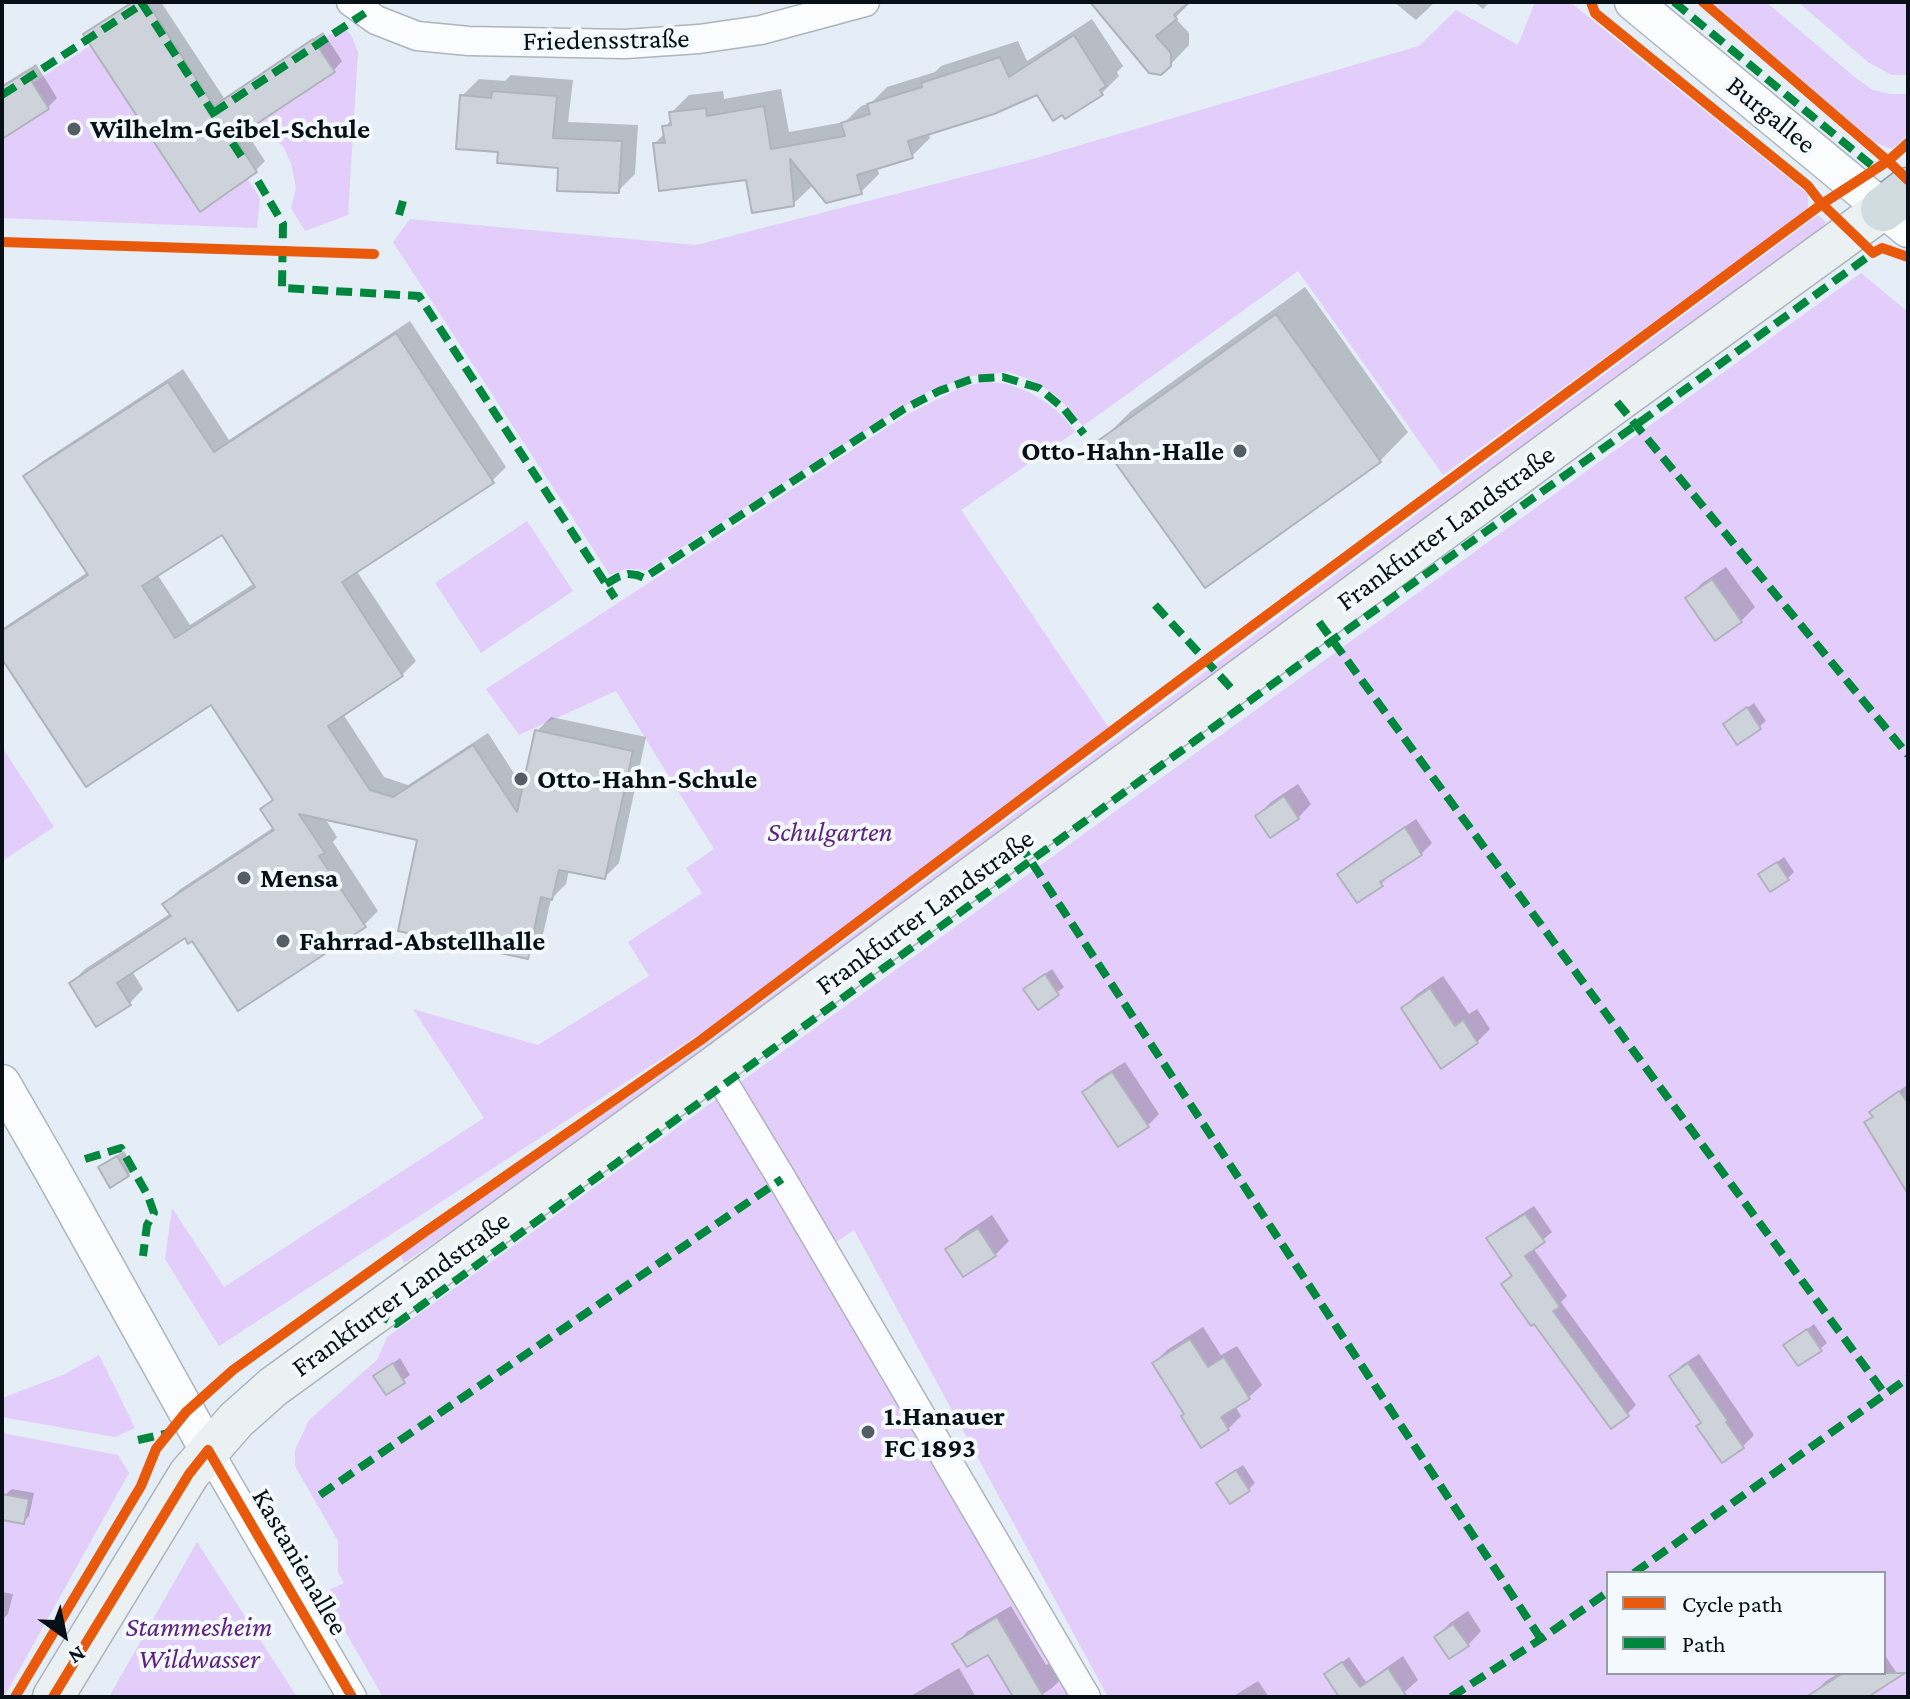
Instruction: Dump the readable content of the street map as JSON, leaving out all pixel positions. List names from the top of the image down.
{
  "streets": {
    "main road": ["Frankfurter Landstraße"],
    "street": ["Friedensstraße", "Burgallee", "Kastanienallee"]
  },
  "crossings": [
    ["Burgallee", "Frankfurter Landstraße"],
    ["Frankfurter Landstraße", "Kastanienallee"]
  ],
  "parks": ["Schulgarten", "Stammesheim Wildwasser"],
  "places": [
    "Wilhelm-Geibel-Schule",
    "Otto-Hahn-Halle",
    "Otto-Hahn-Schule",
    "Mensa",
    "Fahrrad-Abstellhalle",
    "1.Hanauer FC 1893"
  ],
  "legend": ["Cycle path", "Path"],
  "north": "bottom right"
}
